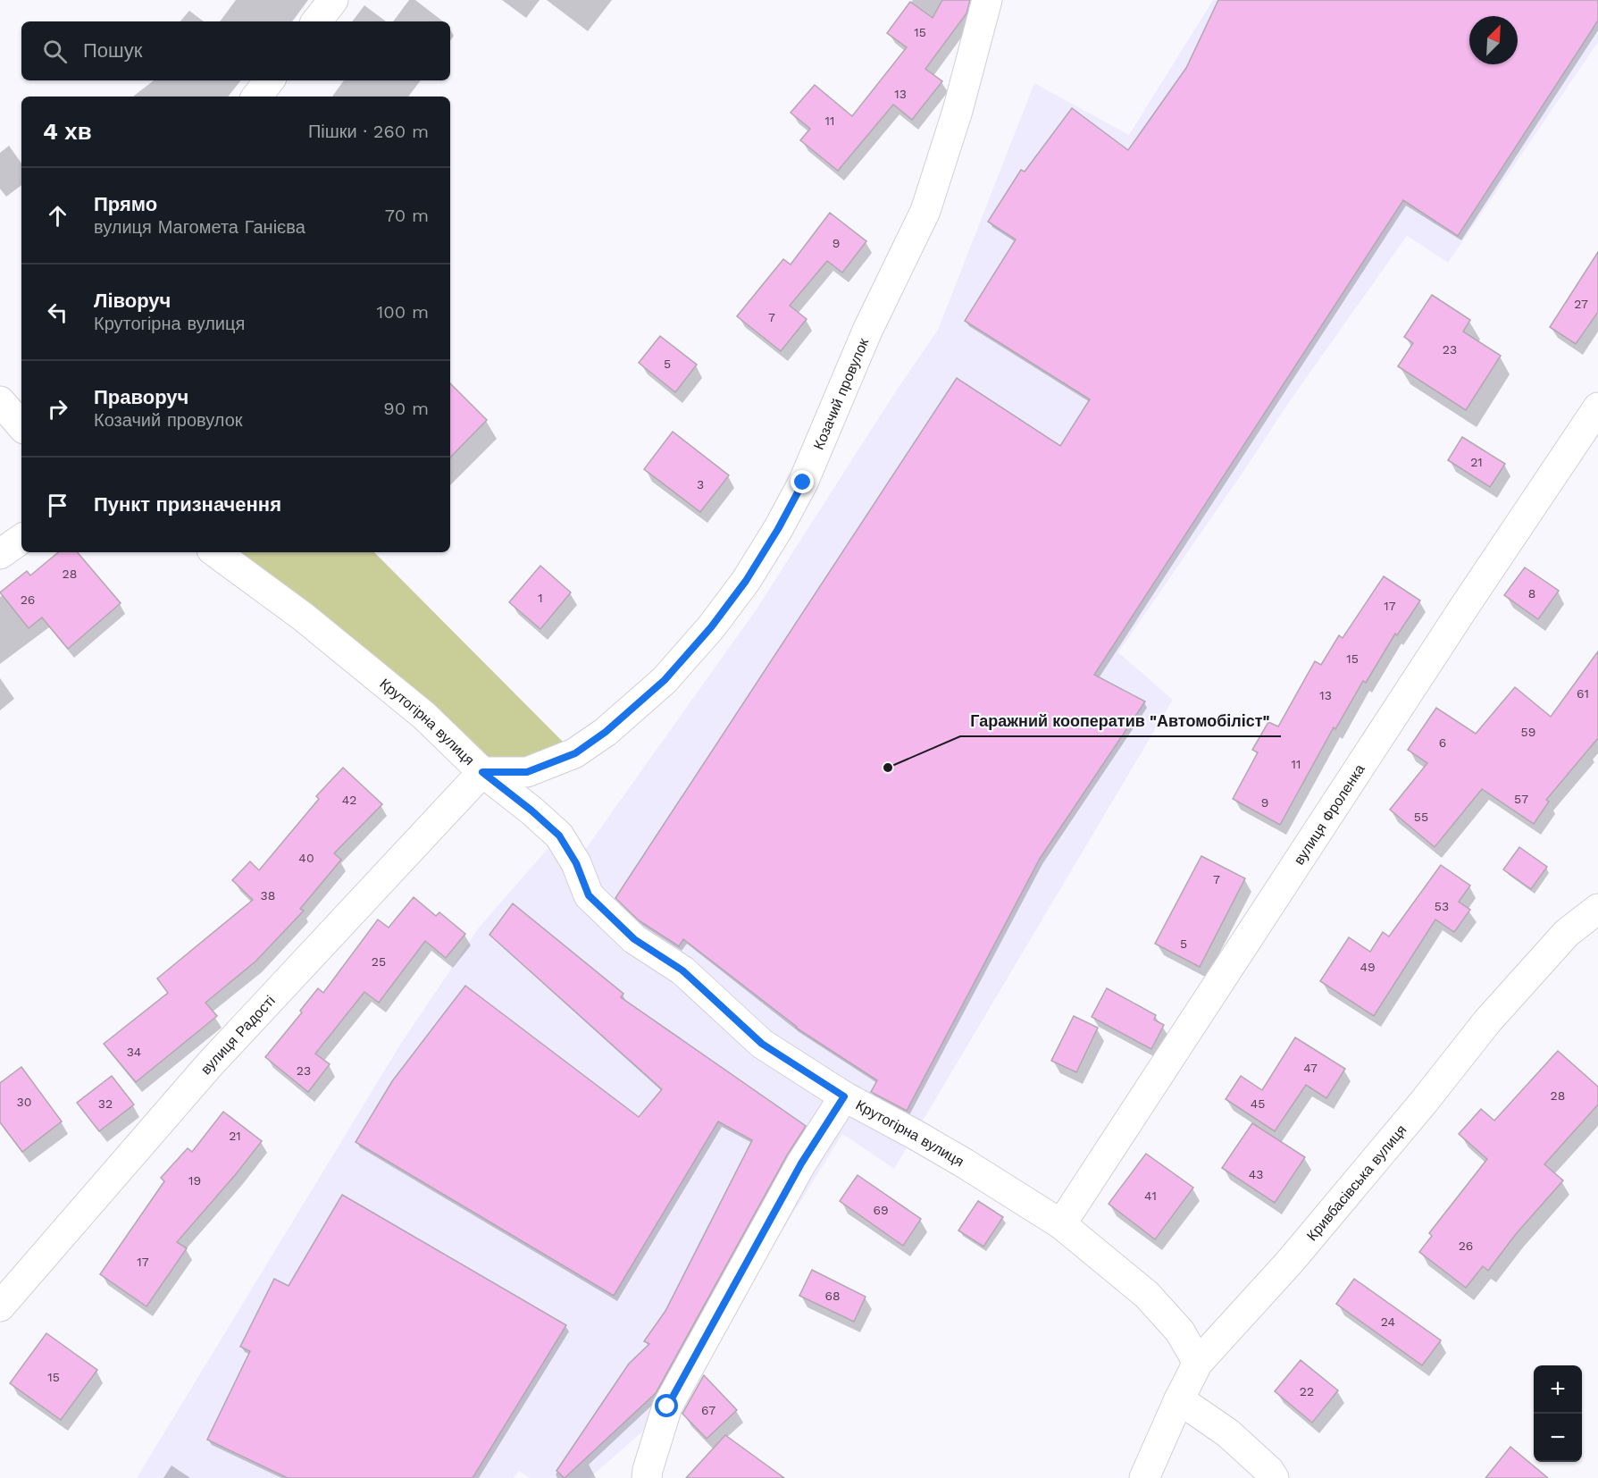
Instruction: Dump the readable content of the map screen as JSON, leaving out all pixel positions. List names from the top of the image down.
{
  "streets": {
    "street": [
      "Козачий провулок",
      "Крутогірна вулиця",
      "вулиця Фроленка",
      "вулиця Радості",
      "Кривбасівська вулиця"
    ]
  },
  "crossings": [
    ["Козачий провулок", "Крутогірна вулиця"],
    ["Козачий провулок", "вулиця Радості"],
    ["Крутогірна вулиця", "вулиця Фроленка"],
    ["Крутогірна вулиця", "вулиця Радості"],
    ["Крутогірна вулиця", "Кривбасівська вулиця"]
  ],
  "places": ["Гаражний кооператив \"Автомобіліст\""],
  "house_numbers": [
    "15",
    "13",
    "11",
    "9",
    "27",
    "7",
    "23",
    "5",
    "21",
    "3",
    "28",
    "8",
    "1",
    "26",
    "17",
    "15",
    "61",
    "13",
    "59",
    "6",
    "11",
    "57",
    "42",
    "9",
    "55",
    "40",
    "7",
    "38",
    "53",
    "5",
    "25",
    "49",
    "34",
    "47",
    "23",
    "28",
    "30",
    "32",
    "45",
    "21",
    "43",
    "19",
    "41",
    "69",
    "26",
    "17",
    "68",
    "24",
    "15",
    "22",
    "67"
  ],
  "north": "top right",
  "page": {
    "search": "Пошук",
    "heading": ["4 хв", "Пішки · 260 m"],
    "list": [
      ["Прямо", "вулиця Магомета Ганієва", "70 m"],
      ["Ліворуч", "Крутогірна вулиця", "100 m"],
      ["Праворуч", "Козачий провулок", "90 m"],
      "Пункт призначення"
    ],
    "map_buttons": ["+", "−"]
  }
}
